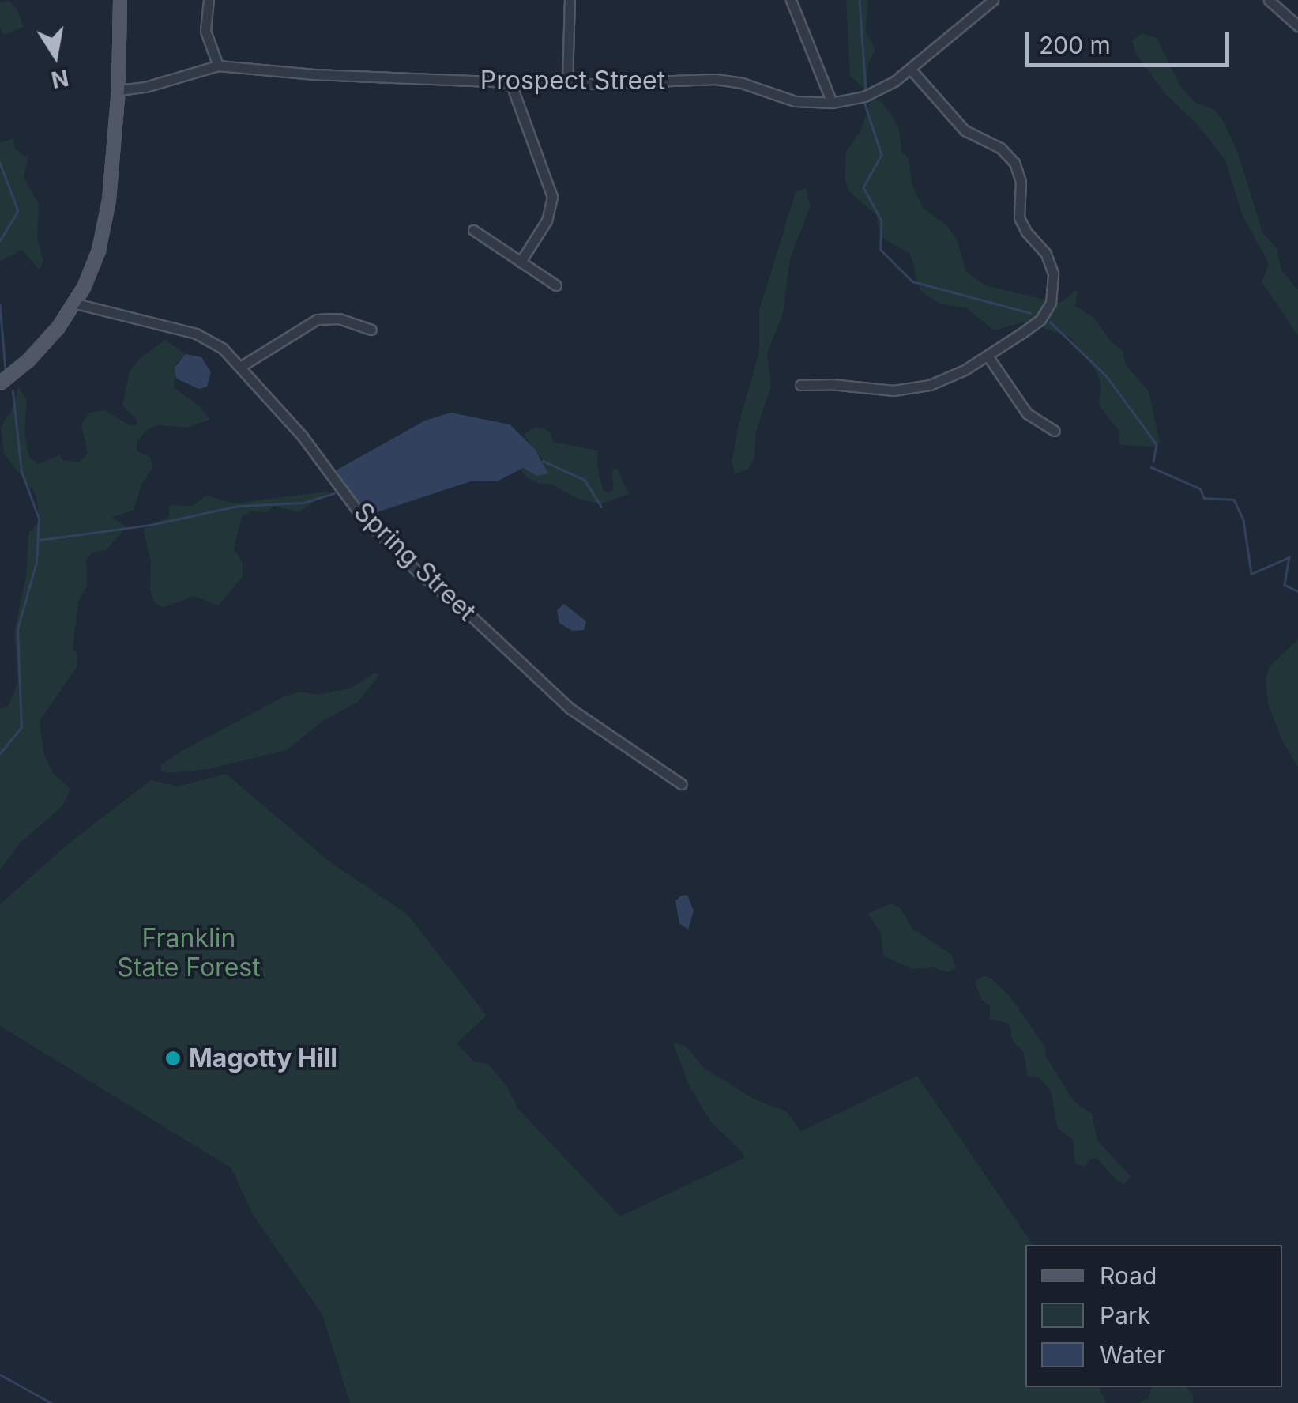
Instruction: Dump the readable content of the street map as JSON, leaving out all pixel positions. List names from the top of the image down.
{
  "streets": {
    "street": ["Prospect Street", "Spring Street"]
  },
  "parks": ["Franklin State Forest"],
  "places": ["Magotty Hill"],
  "legend": ["Road", "Park", "Water"],
  "scale_bar": "200 m",
  "north": "bottom"
}
